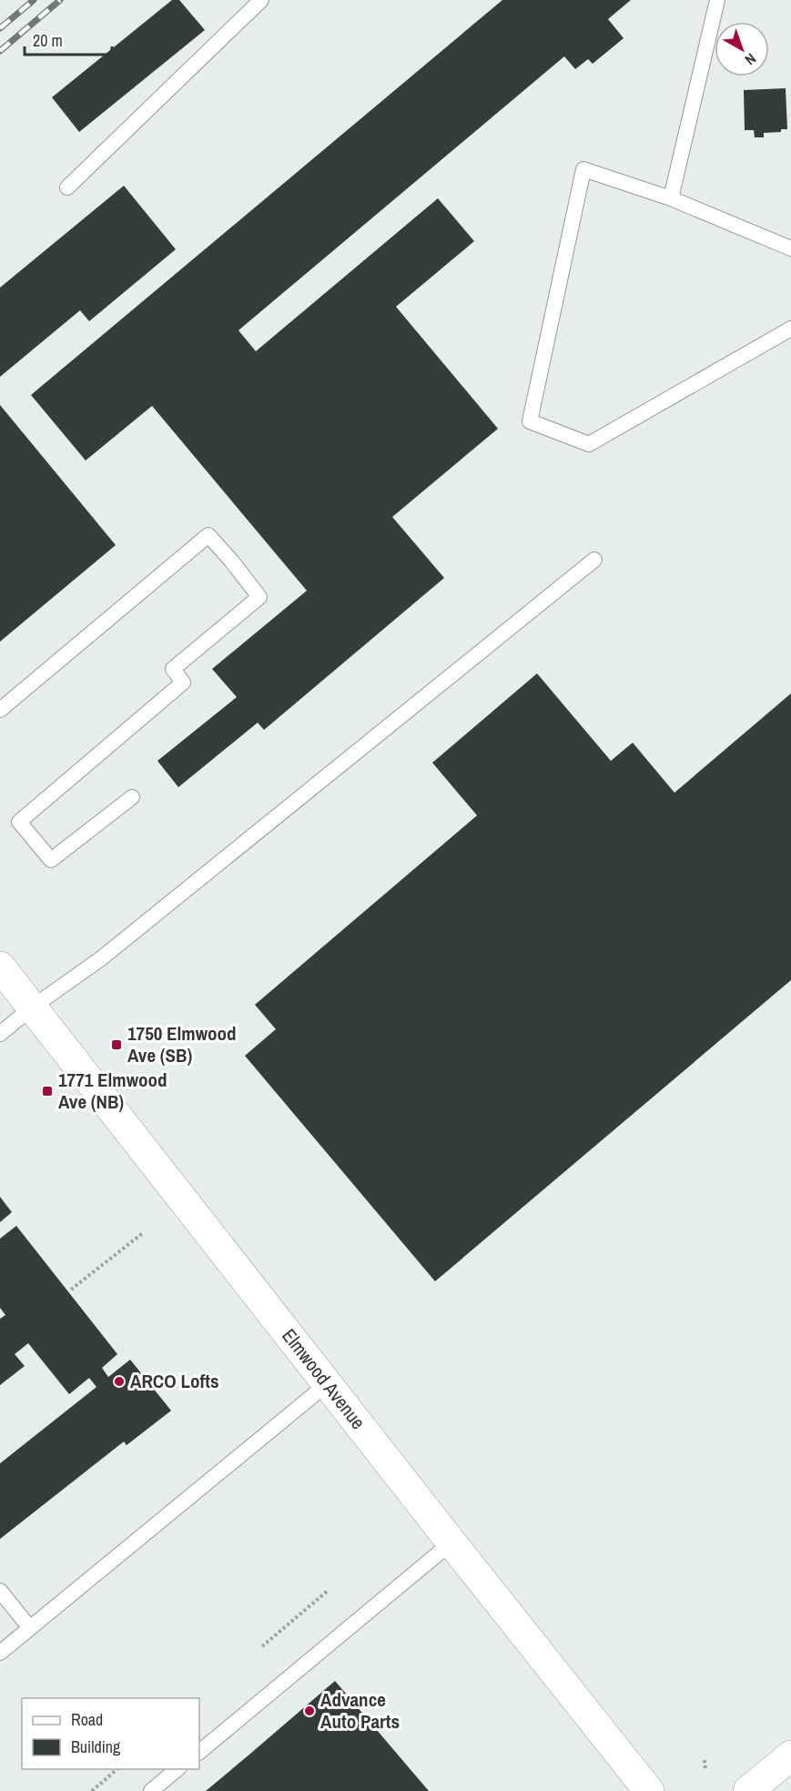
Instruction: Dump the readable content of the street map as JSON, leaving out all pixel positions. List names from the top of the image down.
{
  "streets": {
    "street": ["Elmwood Avenue"]
  },
  "places": {
    "transit": ["1750 Elmwood Ave (SB)", "1771 Elmwood Ave (NB)"],
    "other": ["ARCO Lofts", "Advance Auto Parts"]
  },
  "legend": ["Road", "Building"],
  "scale_bar": "20 m",
  "north": "bottom right"
}
